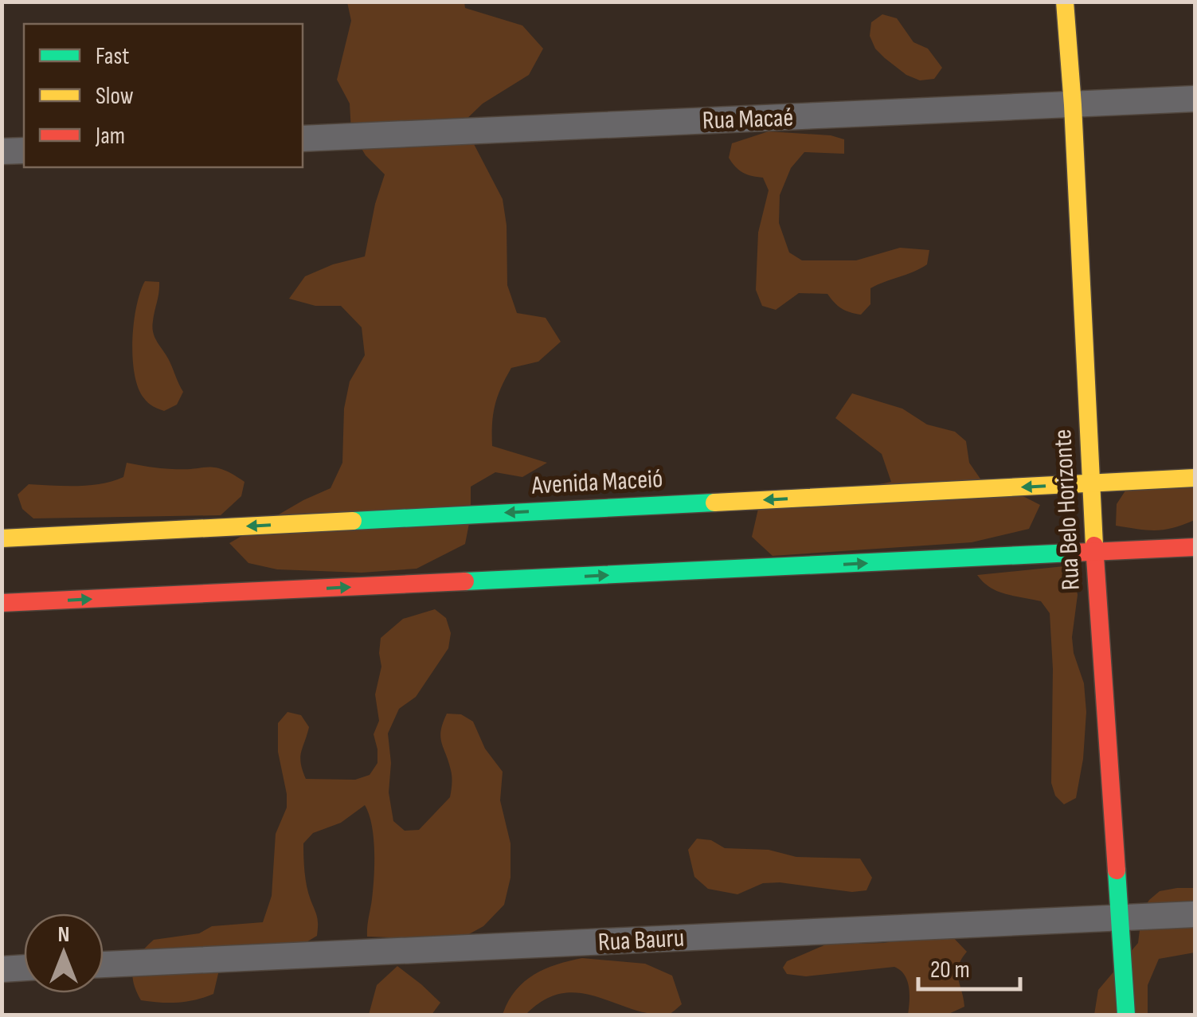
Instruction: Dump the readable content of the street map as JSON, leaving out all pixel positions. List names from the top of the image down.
{
  "streets": {
    "street": [
      "Rua Macaé",
      "Avenida Maceió",
      "Rua Belo Horizonte",
      "Rua Bauru"
    ]
  },
  "crossings": [
    ["Rua Macaé", "Rua Belo Horizonte"],
    ["Avenida Maceió", "Rua Belo Horizonte"],
    ["Rua Belo Horizonte", "Rua Bauru"]
  ],
  "legend": ["Fast", "Slow", "Jam"],
  "scale_bar": "20 m",
  "north": "top"
}
